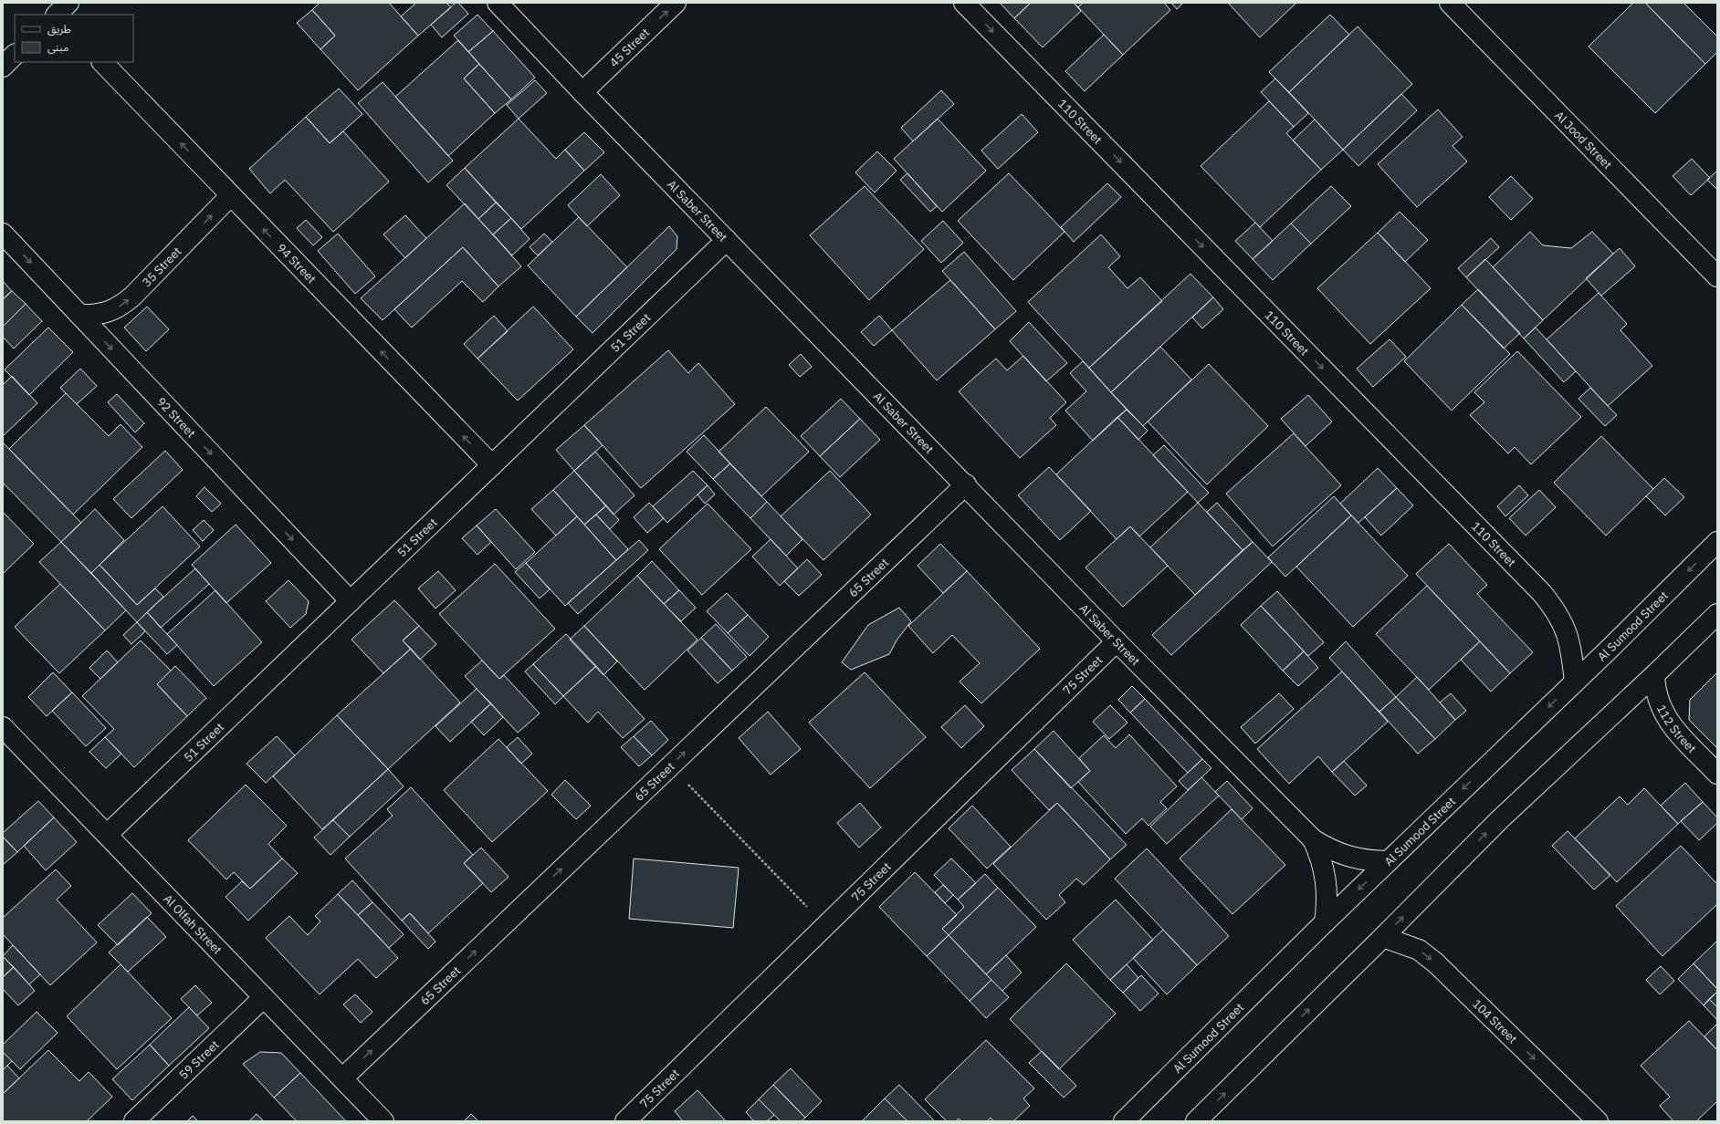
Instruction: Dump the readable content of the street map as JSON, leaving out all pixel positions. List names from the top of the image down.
{
  "streets": {
    "street": [
      "45 Street",
      "110 Street",
      "Al Jood Street",
      "Al Saber Street",
      "94 Street",
      "35 Street",
      "51 Street",
      "92 Street",
      "65 Street",
      "Al Sumood Street",
      "75 Street",
      "112 Street",
      "Al Olfah Street",
      "104 Street",
      "59 Street"
    ]
  },
  "crossings": [
    ["45 Street", "Al Saber Street"],
    ["110 Street", "Al Sumood Street"],
    ["Al Saber Street", "51 Street"],
    ["Al Saber Street", "65 Street"],
    ["Al Saber Street", "Al Sumood Street"],
    ["Al Saber Street", "75 Street"],
    ["94 Street", "35 Street"],
    ["94 Street", "51 Street"],
    ["35 Street", "92 Street"],
    ["51 Street", "92 Street"],
    ["51 Street", "Al Olfah Street"],
    ["65 Street", "Al Olfah Street"],
    ["Al Olfah Street", "59 Street"]
  ],
  "one_way": [
    "45 Street",
    "110 Street",
    "94 Street",
    "35 Street",
    "92 Street",
    "65 Street",
    "104 Street"
  ],
  "legend": ["طريق", "مبنى"]
}
